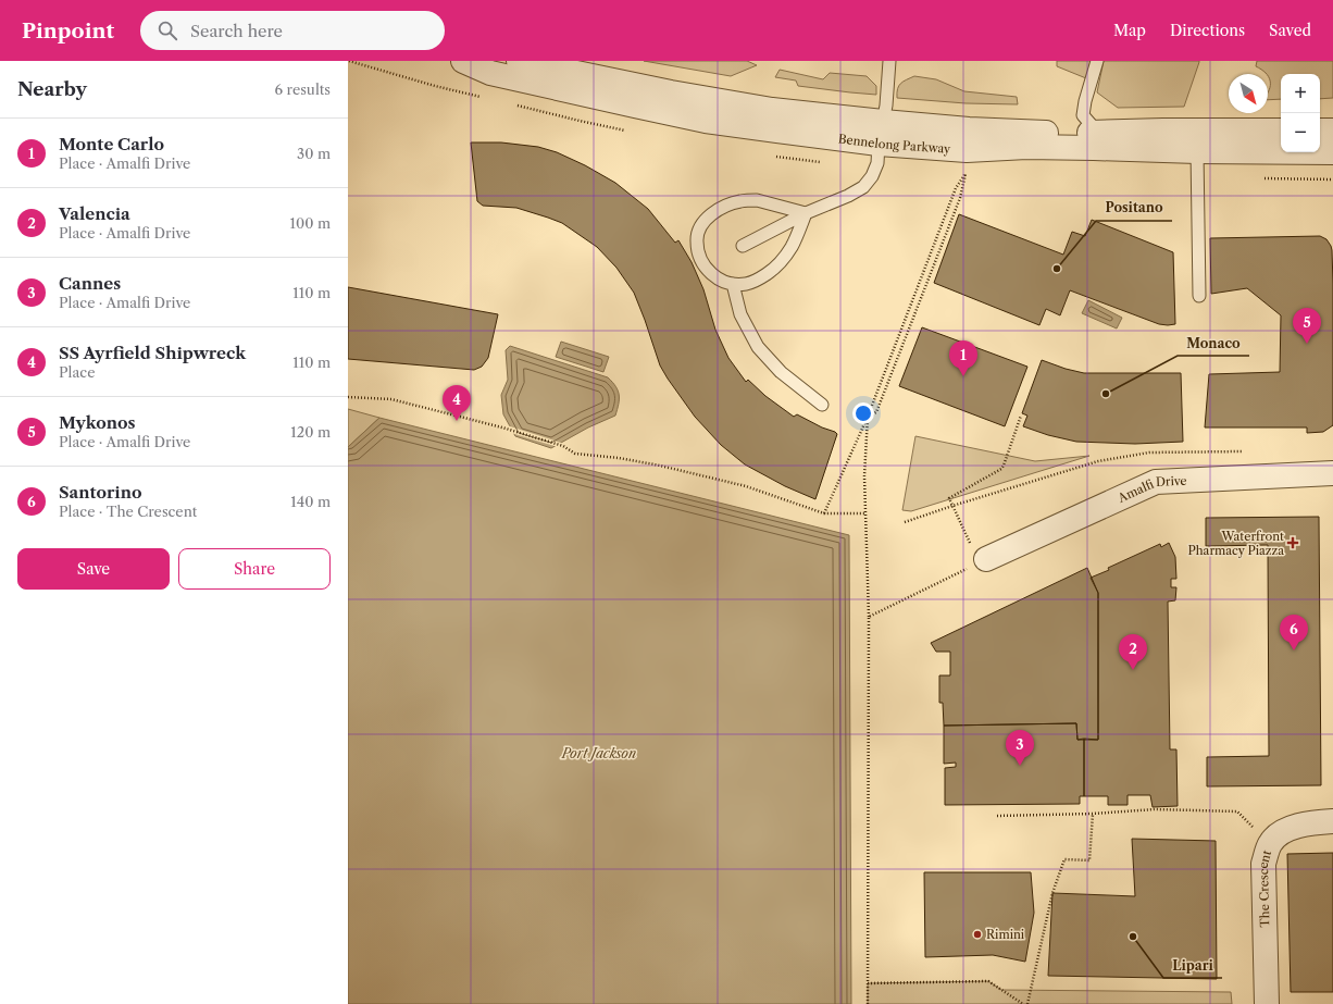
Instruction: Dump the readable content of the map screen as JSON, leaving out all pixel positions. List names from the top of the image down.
{
  "streets": {
    "street": ["Bennelong Parkway", "Amalfi Drive", "The Crescent"]
  },
  "water": ["Port Jackson"],
  "places": {
    "other": [
      "Positano",
      "Monaco",
      "Rimini",
      "Lipari"
    ],
    "health": ["Waterfront Pharmacy Piazza"]
  },
  "north": "bottom right",
  "page": {
    "header": "Pinpoint",
    "search": "Search here",
    "nav": ["Map", "Directions", "Saved"],
    "heading": ["Nearby", "6 results"],
    "map_buttons": ["+", "−"],
    "list": [
      {
        "mark": "1",
        "name": "Monte Carlo",
        "note": "Place · Amalfi Drive",
        "value": "30 m"
      },
      {
        "mark": "2",
        "name": "Valencia",
        "note": "Place · Amalfi Drive",
        "value": "100 m"
      },
      {
        "mark": "3",
        "name": "Cannes",
        "note": "Place · Amalfi Drive",
        "value": "110 m"
      },
      {
        "mark": "4",
        "name": "SS Ayrfield Shipwreck",
        "note": "Place",
        "value": "110 m"
      },
      {
        "mark": "5",
        "name": "Mykonos",
        "note": "Place · Amalfi Drive",
        "value": "120 m"
      },
      {
        "mark": "6",
        "name": "Santorino",
        "note": "Place · The Crescent",
        "value": "140 m"
      }
    ],
    "pins": [
      "5",
      "1",
      "4",
      "6",
      "2",
      "3"
    ],
    "buttons": ["Save", "Share"]
  }
}
